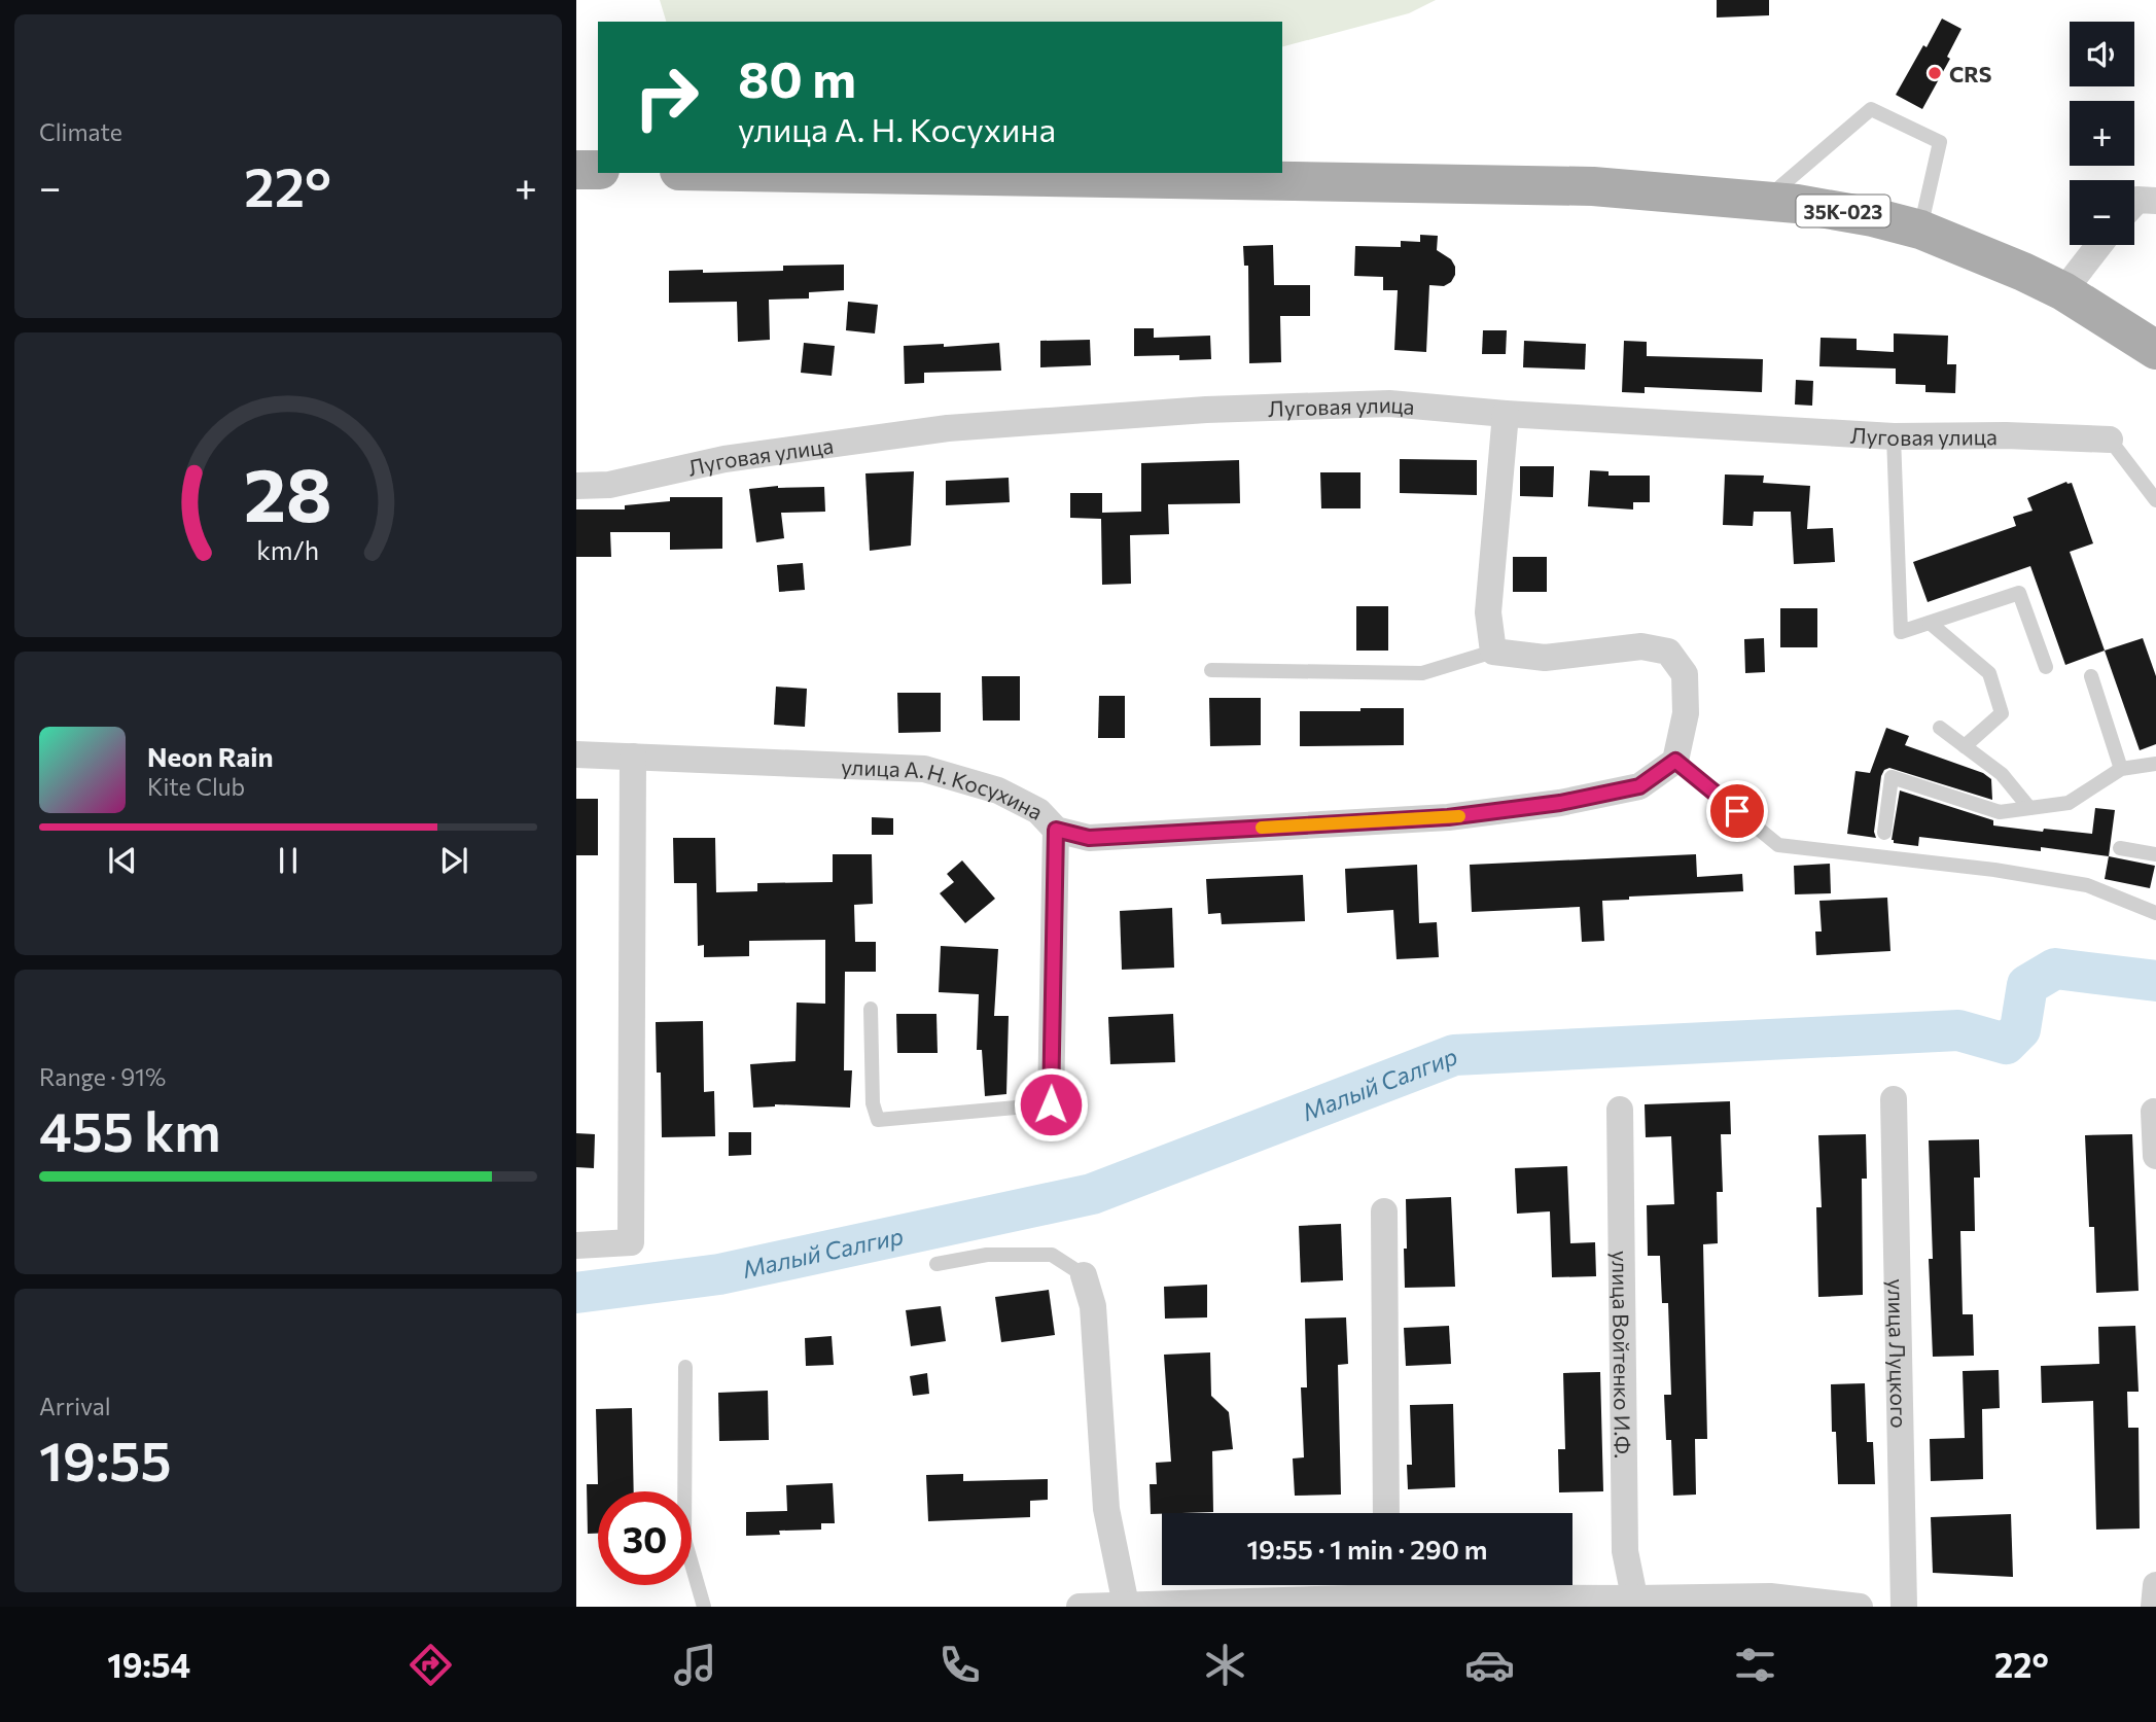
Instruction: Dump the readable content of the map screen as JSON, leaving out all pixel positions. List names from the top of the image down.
{
  "streets": {
    "main road": ["35К-023"],
    "street": [
      "Луговая улица",
      "улица А. Н. Косухина",
      "улица Луцкого",
      "улица Войтенко И.Ф."
    ]
  },
  "water": ["Малый Салгир"],
  "places": ["CRS"],
  "page": {
    "tile": [
      "Climate",
      ["Range · 91%", "455 km"],
      ["Arrival", "19:55"]
    ],
    "map_buttons": ["+", "−"],
    "turn": ["80 m", "улица А. Н. Косухина"],
    "heat": ["−", "22°", "+"],
    "song": ["Neon Rain", "Kite Club"],
    "limit": "30",
    "trip": "19:55 · 1 min · 290 m",
    "tabs": ["19:54", "22°"],
    "gauge": ["28", "km/h"]
  }
}
